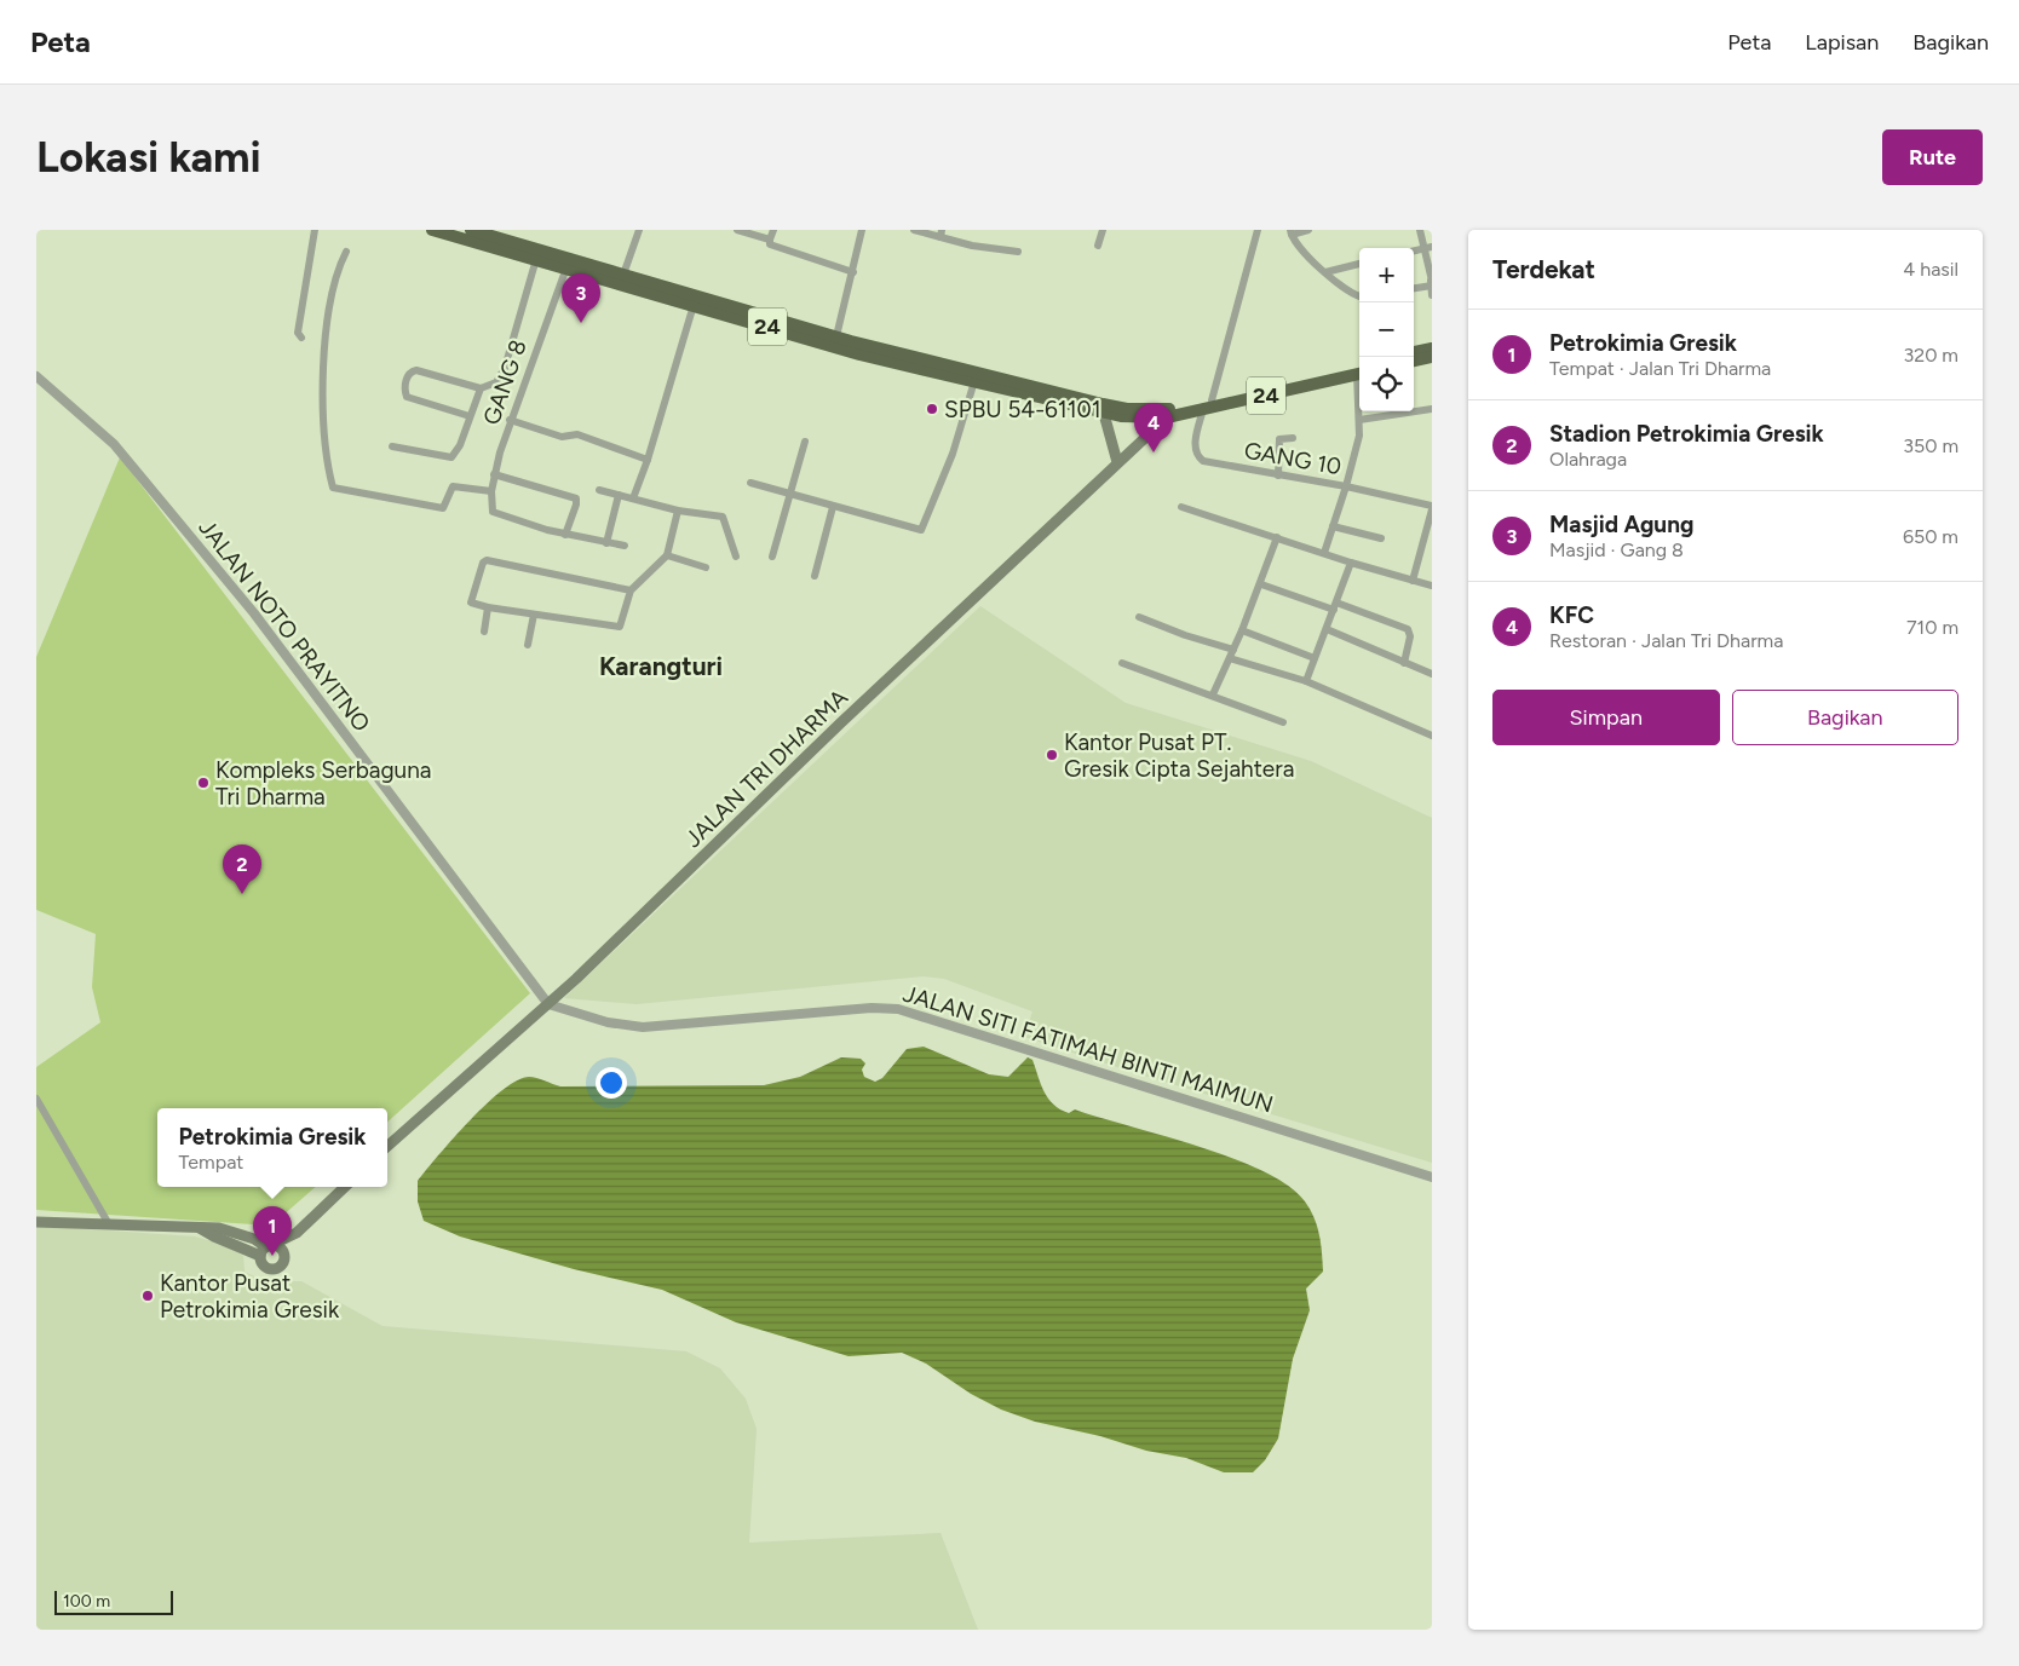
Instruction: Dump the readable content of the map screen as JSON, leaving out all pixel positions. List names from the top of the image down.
{
  "streets": {
    "highway": ["24"],
    "main road": ["JALAN TRI DHARMA"],
    "street": [
      "GANG 8",
      "GANG 10",
      "JALAN NOTO PRAYITNO",
      "JALAN SITI FATIMAH BINTI MAIMUN"
    ]
  },
  "crossings": [
    ["24", "GANG 8"],
    ["24", "GANG 10"],
    ["24", "JALAN TRI DHARMA"],
    ["JALAN NOTO PRAYITNO", "JALAN TRI DHARMA"],
    ["JALAN NOTO PRAYITNO", "JALAN SITI FATIMAH BINTI MAIMUN"],
    ["JALAN TRI DHARMA", "JALAN SITI FATIMAH BINTI MAIMUN"]
  ],
  "districts": ["Karangturi"],
  "places": [
    "SPBU 54-61101",
    "Kantor Pusat PT. Gresik Cipta Sejahtera",
    "Kompleks Serbaguna Tri Dharma",
    "Kantor Pusat Petrokimia Gresik"
  ],
  "scale_bar": "100 m",
  "page": {
    "header": "Peta",
    "nav": ["Peta", "Lapisan", "Bagikan"],
    "buttons": [
      "Rute",
      ["Simpan", "Bagikan"]
    ],
    "title": "Lokasi kami",
    "heading": ["Terdekat", "4 hasil"],
    "map_buttons": ["+", "−"],
    "pins": [
      "3",
      "4",
      "2",
      "1"
    ],
    "list": [
      {
        "mark": "1",
        "name": "Petrokimia Gresik",
        "note": "Tempat · Jalan Tri Dharma",
        "value": "320 m"
      },
      {
        "mark": "2",
        "name": "Stadion Petrokimia Gresik",
        "note": "Olahraga",
        "value": "350 m"
      },
      {
        "mark": "3",
        "name": "Masjid Agung",
        "note": "Masjid · Gang 8",
        "value": "650 m"
      },
      {
        "mark": "4",
        "name": "KFC",
        "note": "Restoran · Jalan Tri Dharma",
        "value": "710 m"
      }
    ],
    "popup": ["Petrokimia Gresik", "Tempat"],
    "scale": "100 m"
  }
}
